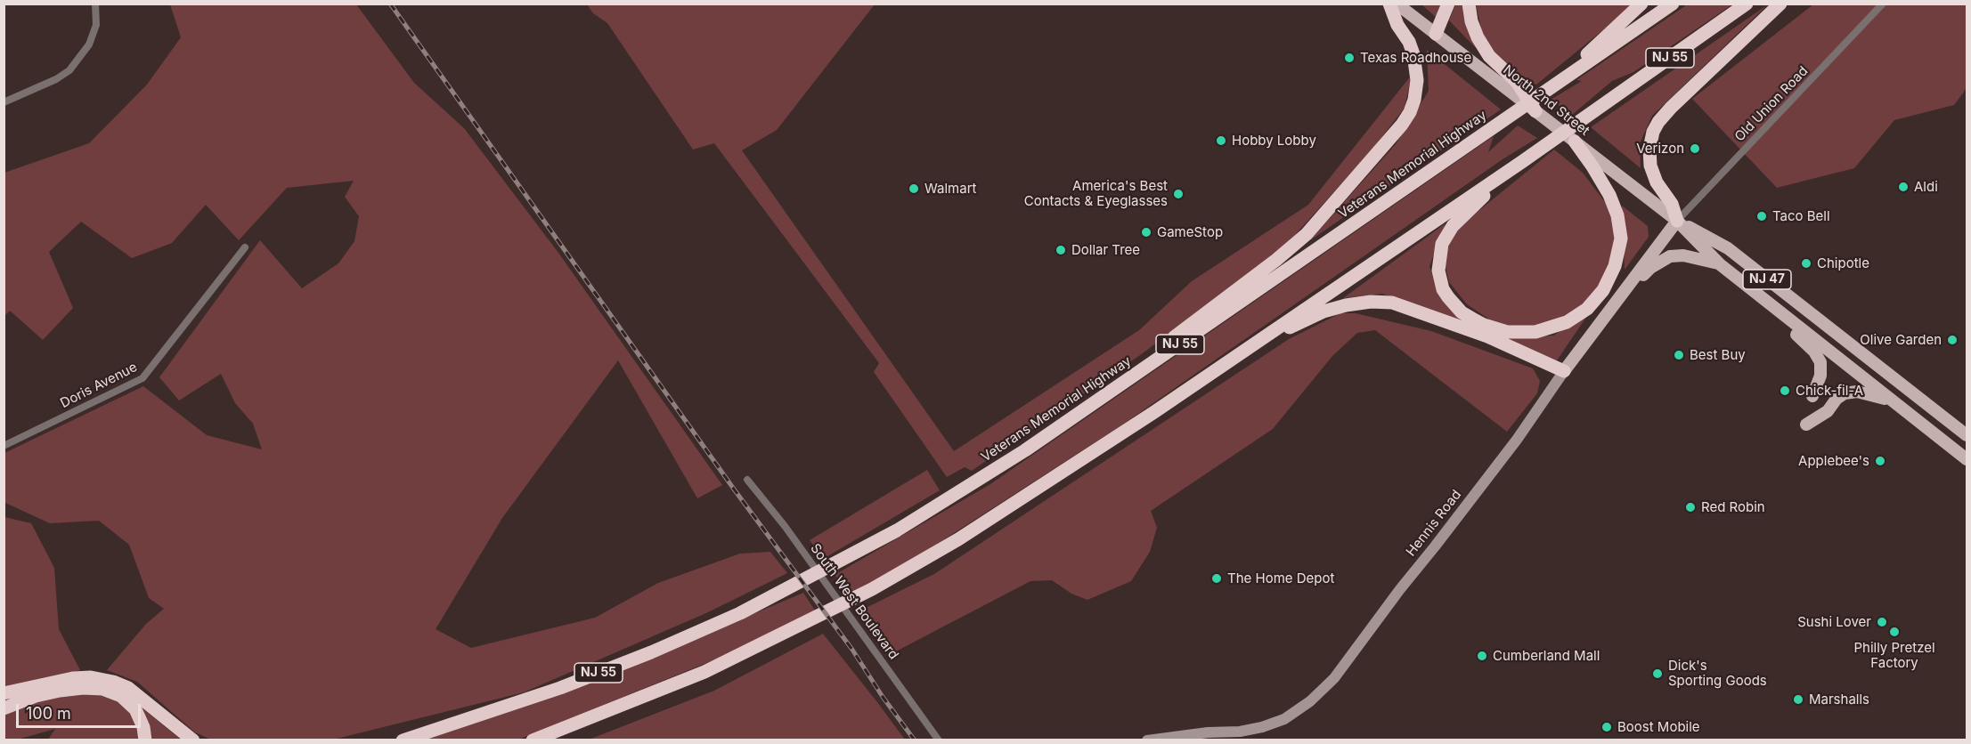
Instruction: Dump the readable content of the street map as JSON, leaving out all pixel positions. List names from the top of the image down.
{
  "streets": {
    "highway": ["NJ 55", "Veterans Memorial Highway"],
    "main road": ["North 2nd Street", "NJ 47", "Hennis Road"],
    "street": ["Old Union Road", "Doris Avenue", "South West Boulevard"]
  },
  "crossings": [
    ["North 2nd Street", "Old Union Road"],
    ["North 2nd Street", "NJ 47"],
    ["North 2nd Street", "Hennis Road"],
    ["Old Union Road", "NJ 47"],
    ["Old Union Road", "Hennis Road"],
    ["NJ 47", "Hennis Road"]
  ],
  "places": [
    "Texas Roadhouse",
    "Hobby Lobby",
    "Verizon",
    "Aldi",
    "Walmart",
    "America's Best Contacts & Eyeglasses",
    "Taco Bell",
    "GameStop",
    "Dollar Tree",
    "Chipotle",
    "Olive Garden",
    "Best Buy",
    "Chick-fil-A",
    "Applebee's",
    "Red Robin",
    "The Home Depot",
    "Sushi Lover",
    "Philly Pretzel Factory",
    "Cumberland Mall",
    "Dick's Sporting Goods",
    "Marshalls",
    "Boost Mobile"
  ],
  "scale_bar": "100 m"
}
